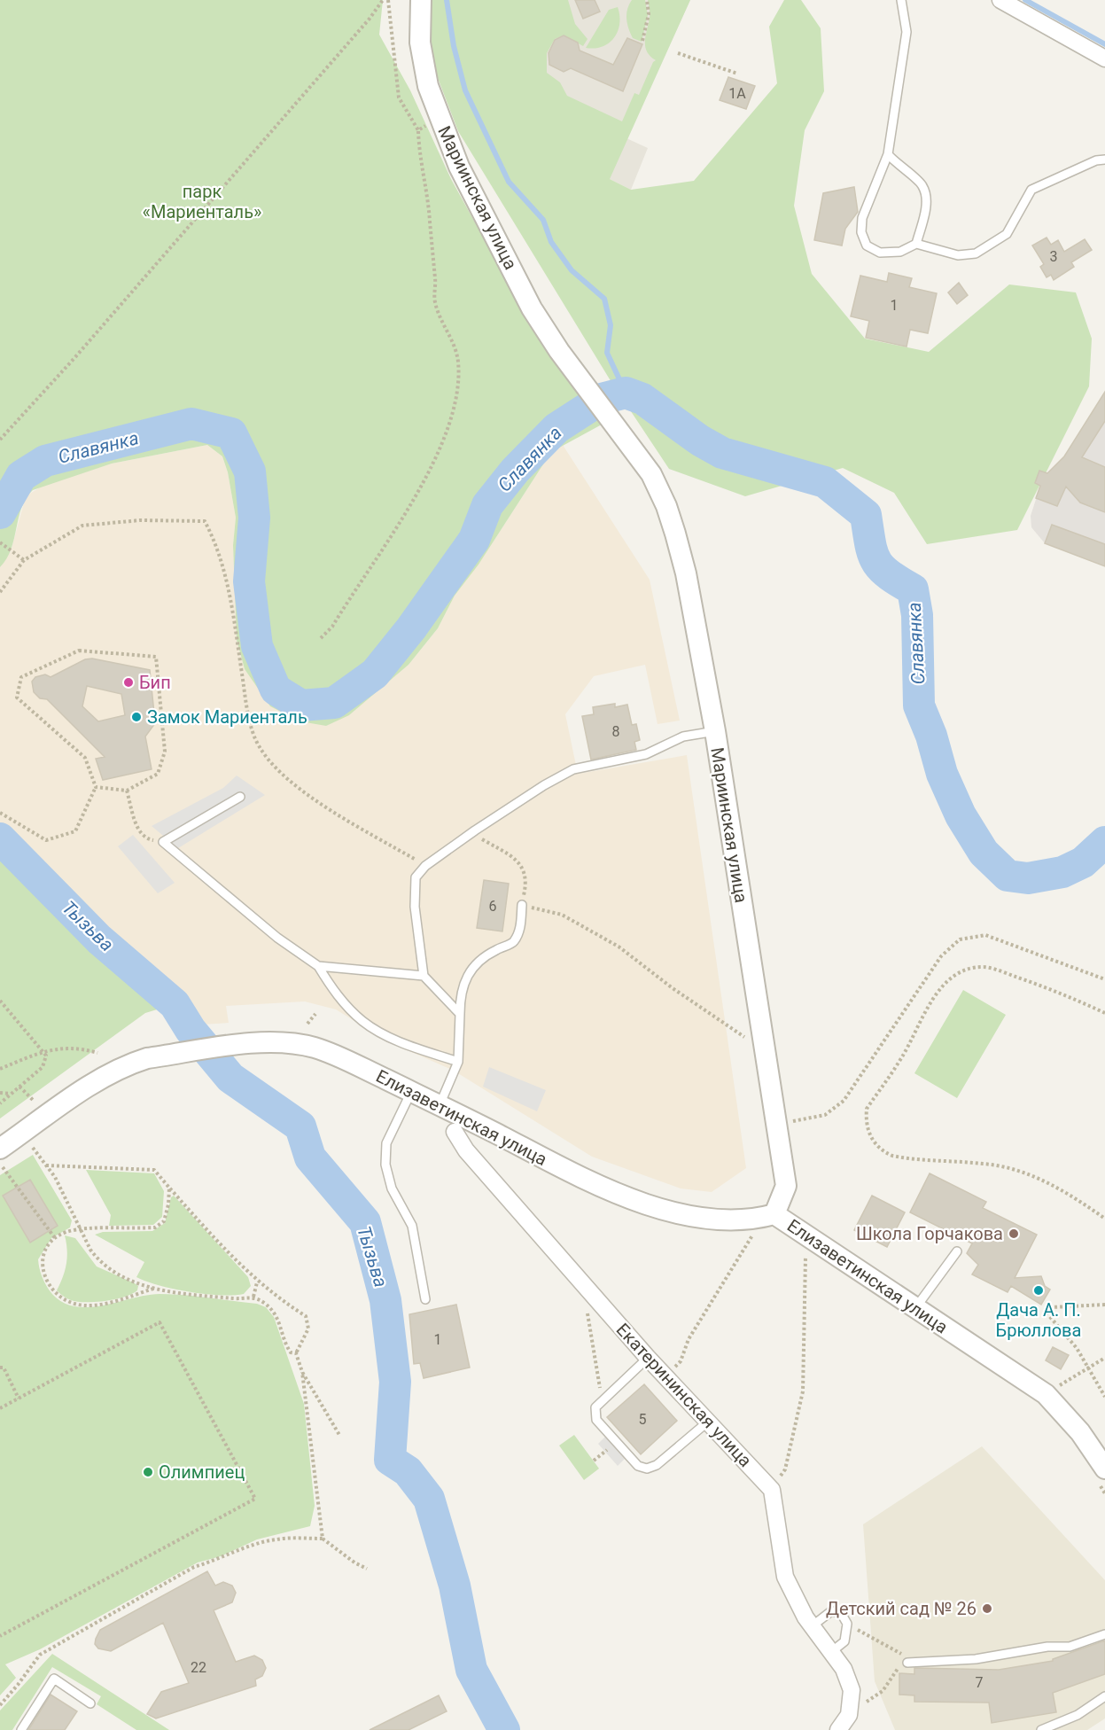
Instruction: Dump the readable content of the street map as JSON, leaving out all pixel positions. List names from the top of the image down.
{
  "streets": {
    "street": ["Мариинская улица", "Елизаветинская улица", "Екатерининская улица"]
  },
  "crossings": [
    ["Мариинская улица", "Елизаветинская улица"]
  ],
  "water": ["Славянка", "Тызьва"],
  "parks": ["парк «Мариенталь»"],
  "places": [
    "Бип",
    "Замок Мариенталь",
    "Школа Горчакова",
    "Дача А. П. Брюллова",
    "Олимпиец",
    "Детский сад № 26"
  ],
  "house_numbers": [
    "1А",
    "3",
    "1",
    "8",
    "6",
    "1",
    "5",
    "22",
    "7"
  ]
}
